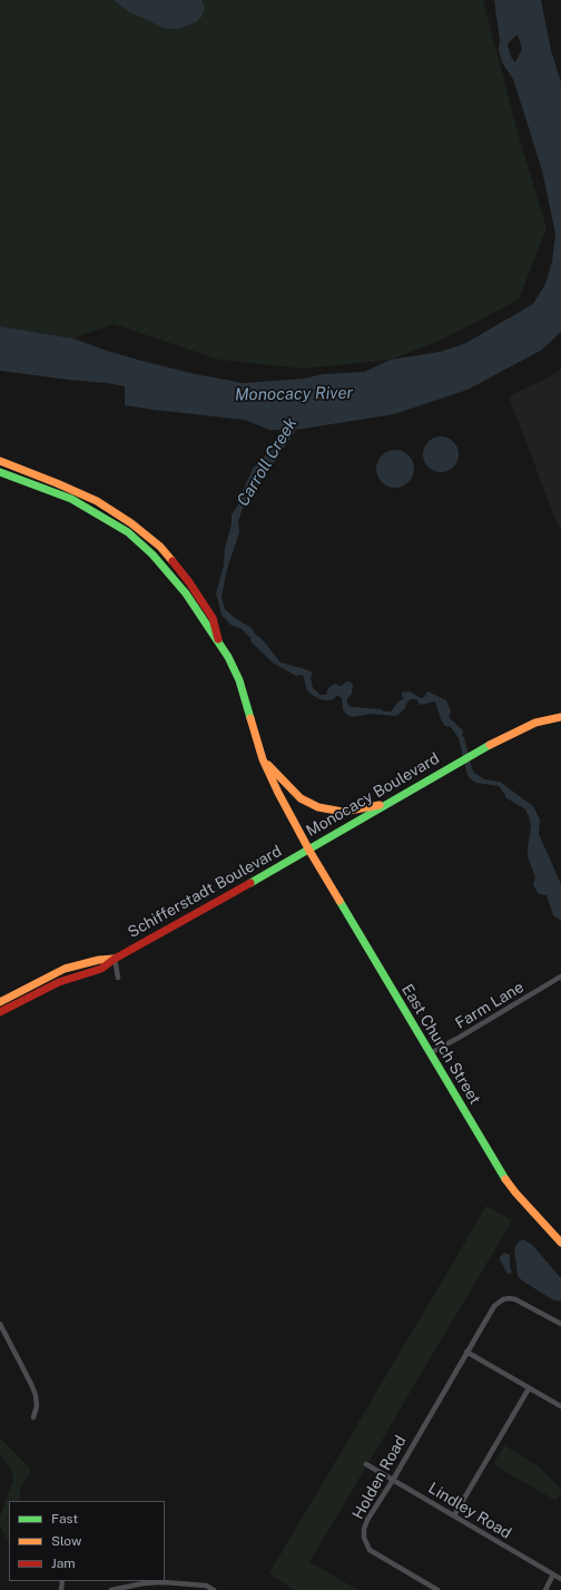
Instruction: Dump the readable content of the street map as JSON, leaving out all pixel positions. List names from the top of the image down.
{
  "streets": {
    "main road": ["Monocacy Boulevard", "Schifferstadt Boulevard", "East Church Street"],
    "street": ["Farm Lane", "Holden Road", "Lindley Road"]
  },
  "crossings": [
    ["Monocacy Boulevard", "Schifferstadt Boulevard"],
    ["Monocacy Boulevard", "East Church Street"],
    ["Schifferstadt Boulevard", "East Church Street"],
    ["Farm Lane", "East Church Street"],
    ["Holden Road", "Lindley Road"]
  ],
  "water": ["Monocacy River", "Carroll Creek"],
  "legend": ["Fast", "Slow", "Jam"]
}
